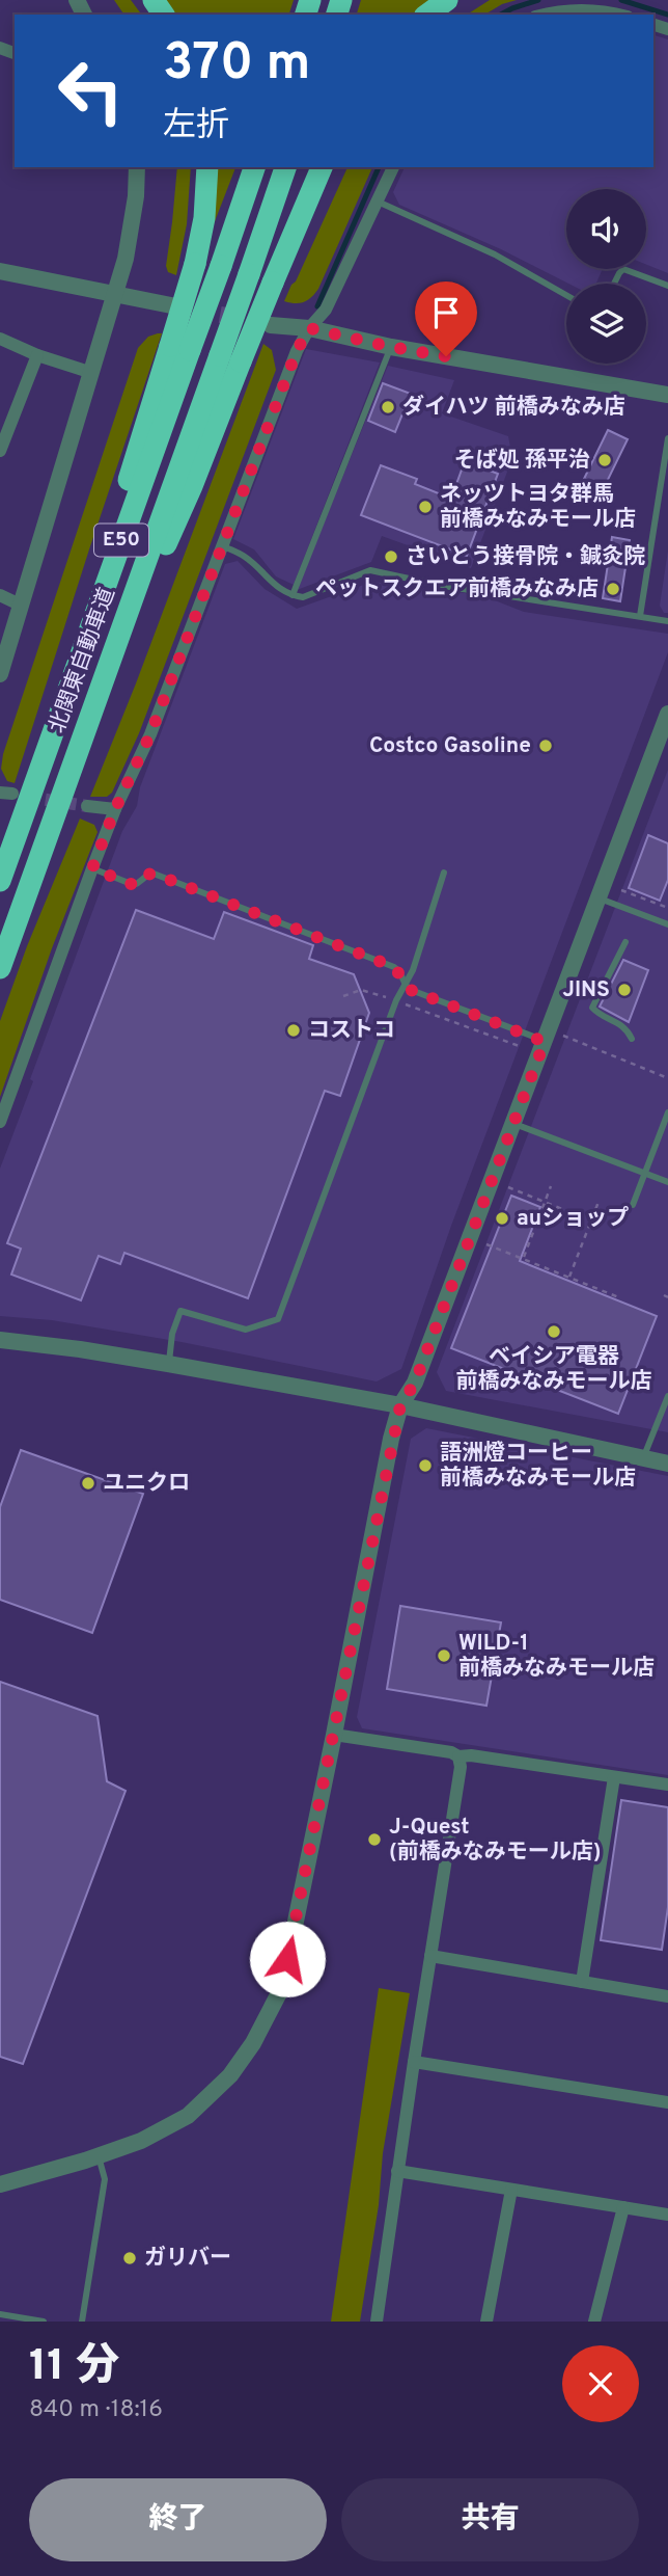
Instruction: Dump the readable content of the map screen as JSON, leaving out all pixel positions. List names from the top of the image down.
{
  "streets": {
    "highway": ["北関東自動車道"]
  },
  "places": [
    "ダイハツ 前橋みなみ店",
    "そば処 孫平治",
    "ネッツトヨタ群馬 前橋みなみモール店",
    "さいとう接骨院・鍼灸院",
    "ペットスクエア前橋みなみ店",
    "Costco Gasoline",
    "JINS",
    "コストコ",
    "auショップ",
    "ベイシア電器 前橋みなみモール店",
    "語洲燈コーヒー 前橋みなみモール店",
    "ユニクロ",
    "WILD-1 前橋みなみモール店",
    "J-Quest (前橋みなみモール店)",
    "ガリバー"
  ],
  "page": {
    "turn": ["370 m", "左折"],
    "heading": ["11 分", "840 m · 18:16"],
    "buttons": ["終了", "共有"]
  }
}
